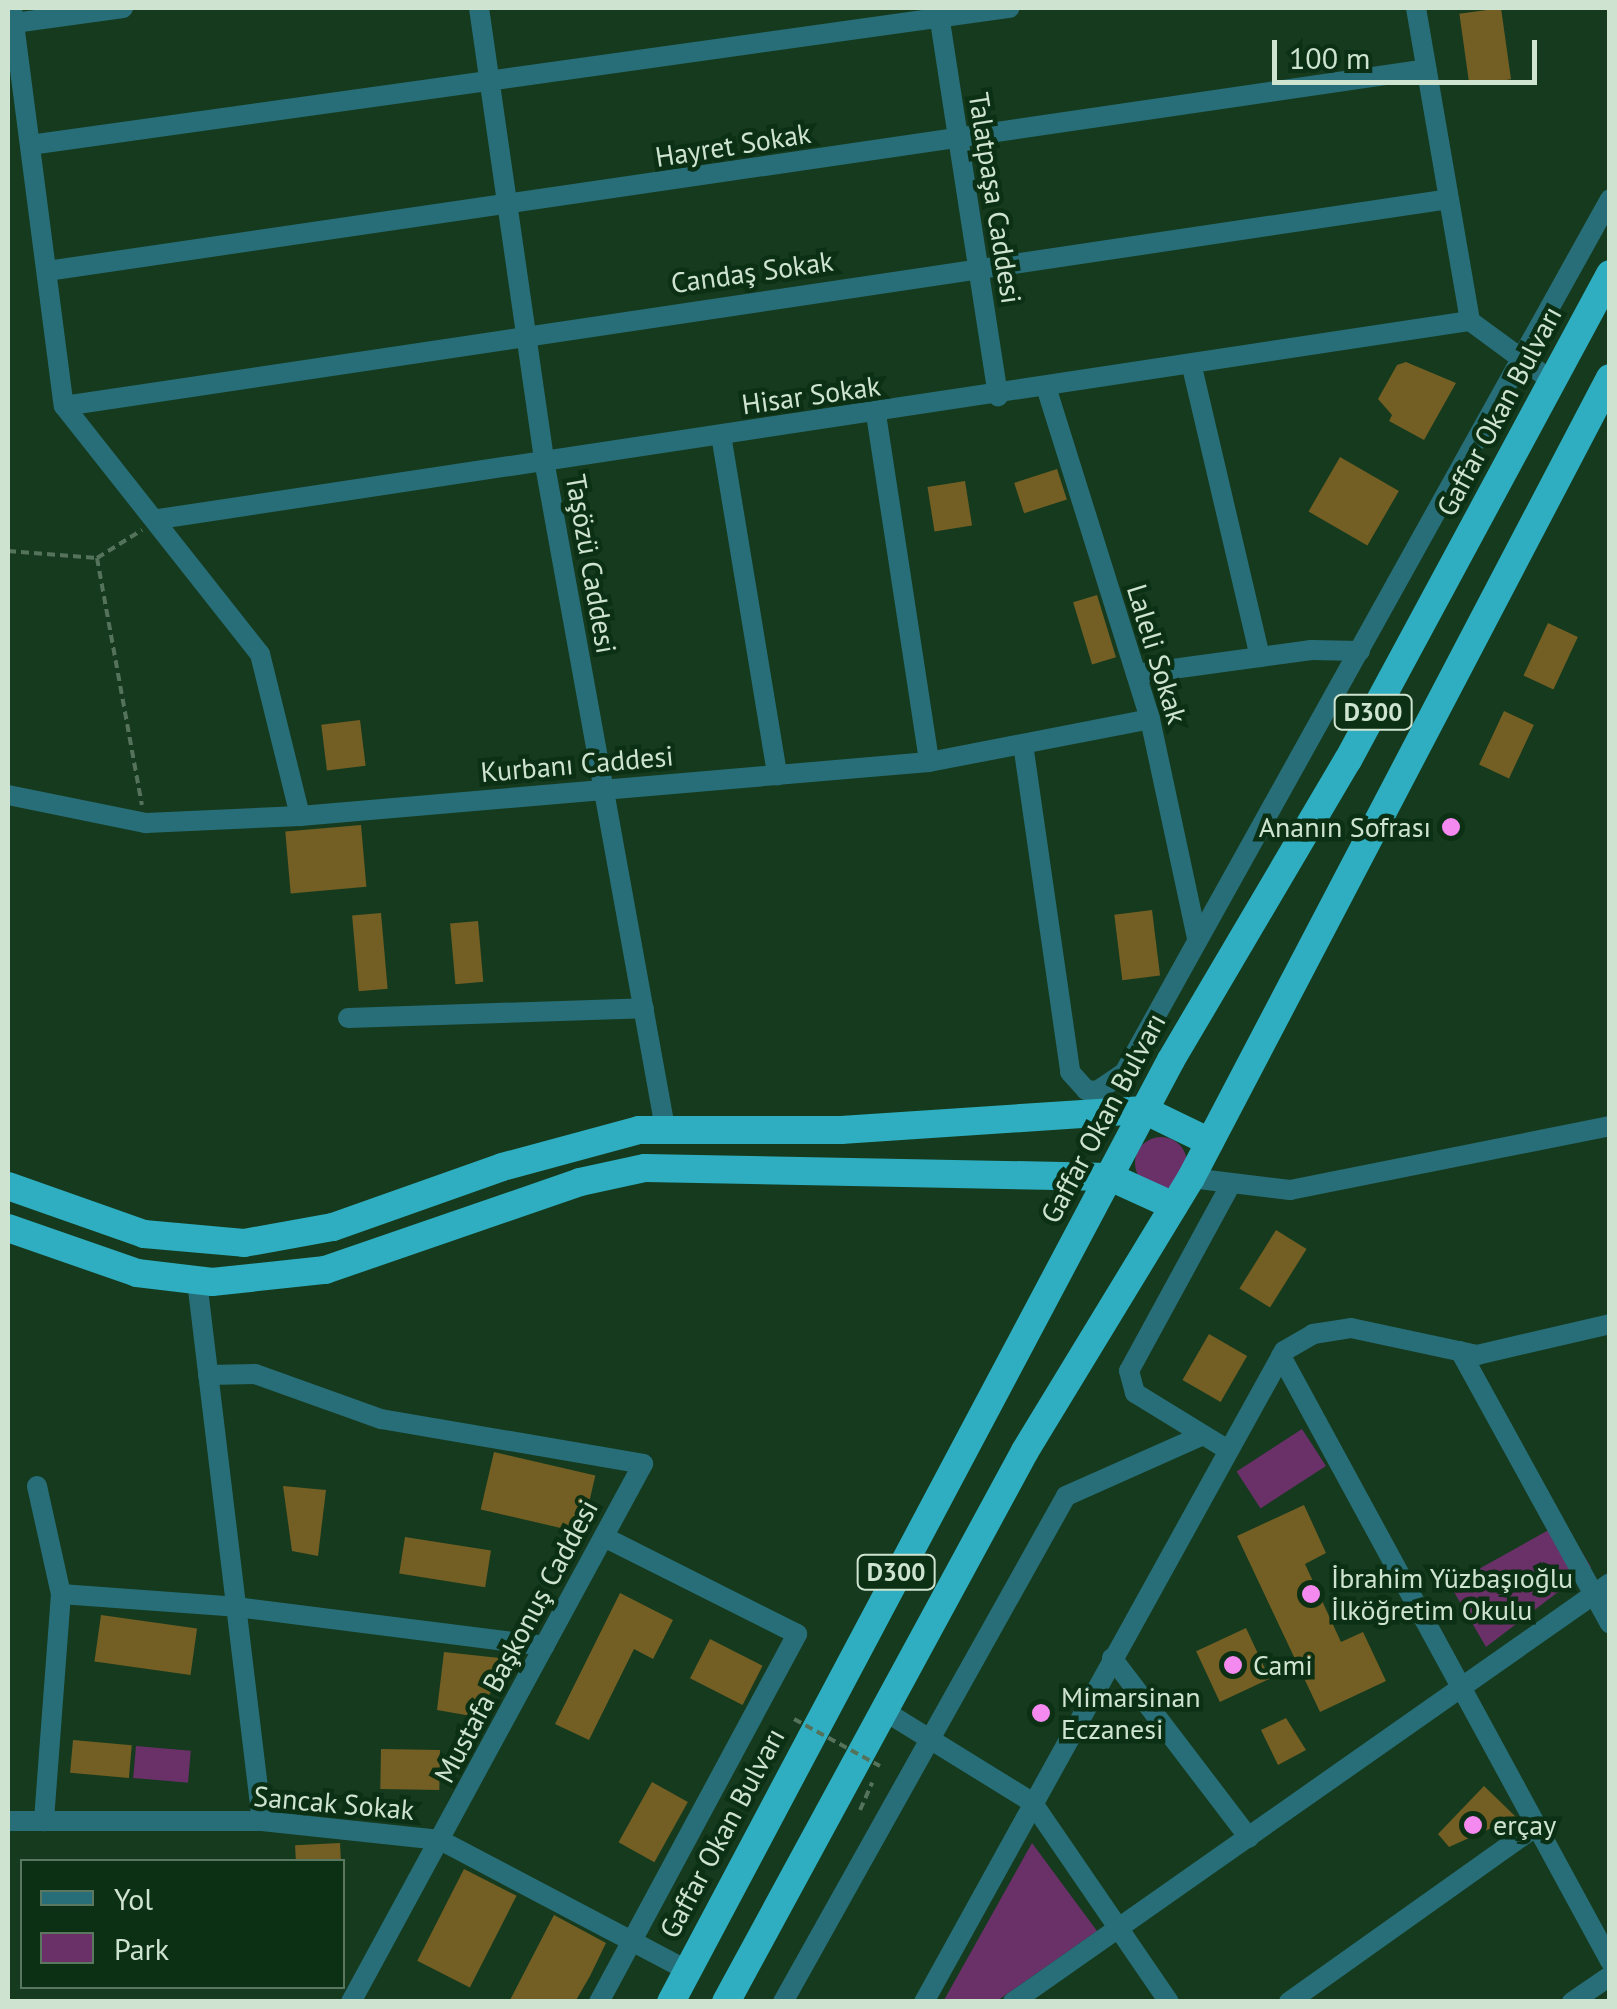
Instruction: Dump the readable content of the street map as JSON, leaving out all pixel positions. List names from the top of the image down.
{
  "streets": {
    "highway": ["Gaffar Okan Bulvarı", "D300"],
    "street": [
      "Hayret Sokak",
      "Talatpaşa Caddesi",
      "Candaş Sokak",
      "Hisar Sokak",
      "Taşözü Caddesi",
      "Laleli Sokak",
      "Kurbanı Caddesi",
      "Mustafa Başkonuş Caddesi",
      "Sancak Sokak"
    ]
  },
  "crossings": [
    ["Hayret Sokak", "Talatpaşa Caddesi"],
    ["Hayret Sokak", "Taşözü Caddesi"],
    ["Talatpaşa Caddesi", "Candaş Sokak"],
    ["Talatpaşa Caddesi", "Hisar Sokak"],
    ["Candaş Sokak", "Taşözü Caddesi"],
    ["Hisar Sokak", "Taşözü Caddesi"],
    ["Hisar Sokak", "Laleli Sokak"],
    ["Gaffar Okan Bulvarı", "Sancak Sokak"],
    ["Taşözü Caddesi", "Kurbanı Caddesi"],
    ["Laleli Sokak", "Kurbanı Caddesi"],
    ["Mustafa Başkonuş Caddesi", "Sancak Sokak"]
  ],
  "places": [
    "Ananın Sofrası",
    "İbrahim Yüzbaşıoğlu İlköğretim Okulu",
    "Cami",
    "Mimarsinan Eczanesi",
    "erçay"
  ],
  "legend": ["Yol", "Park"],
  "scale_bar": "100 m"
}
